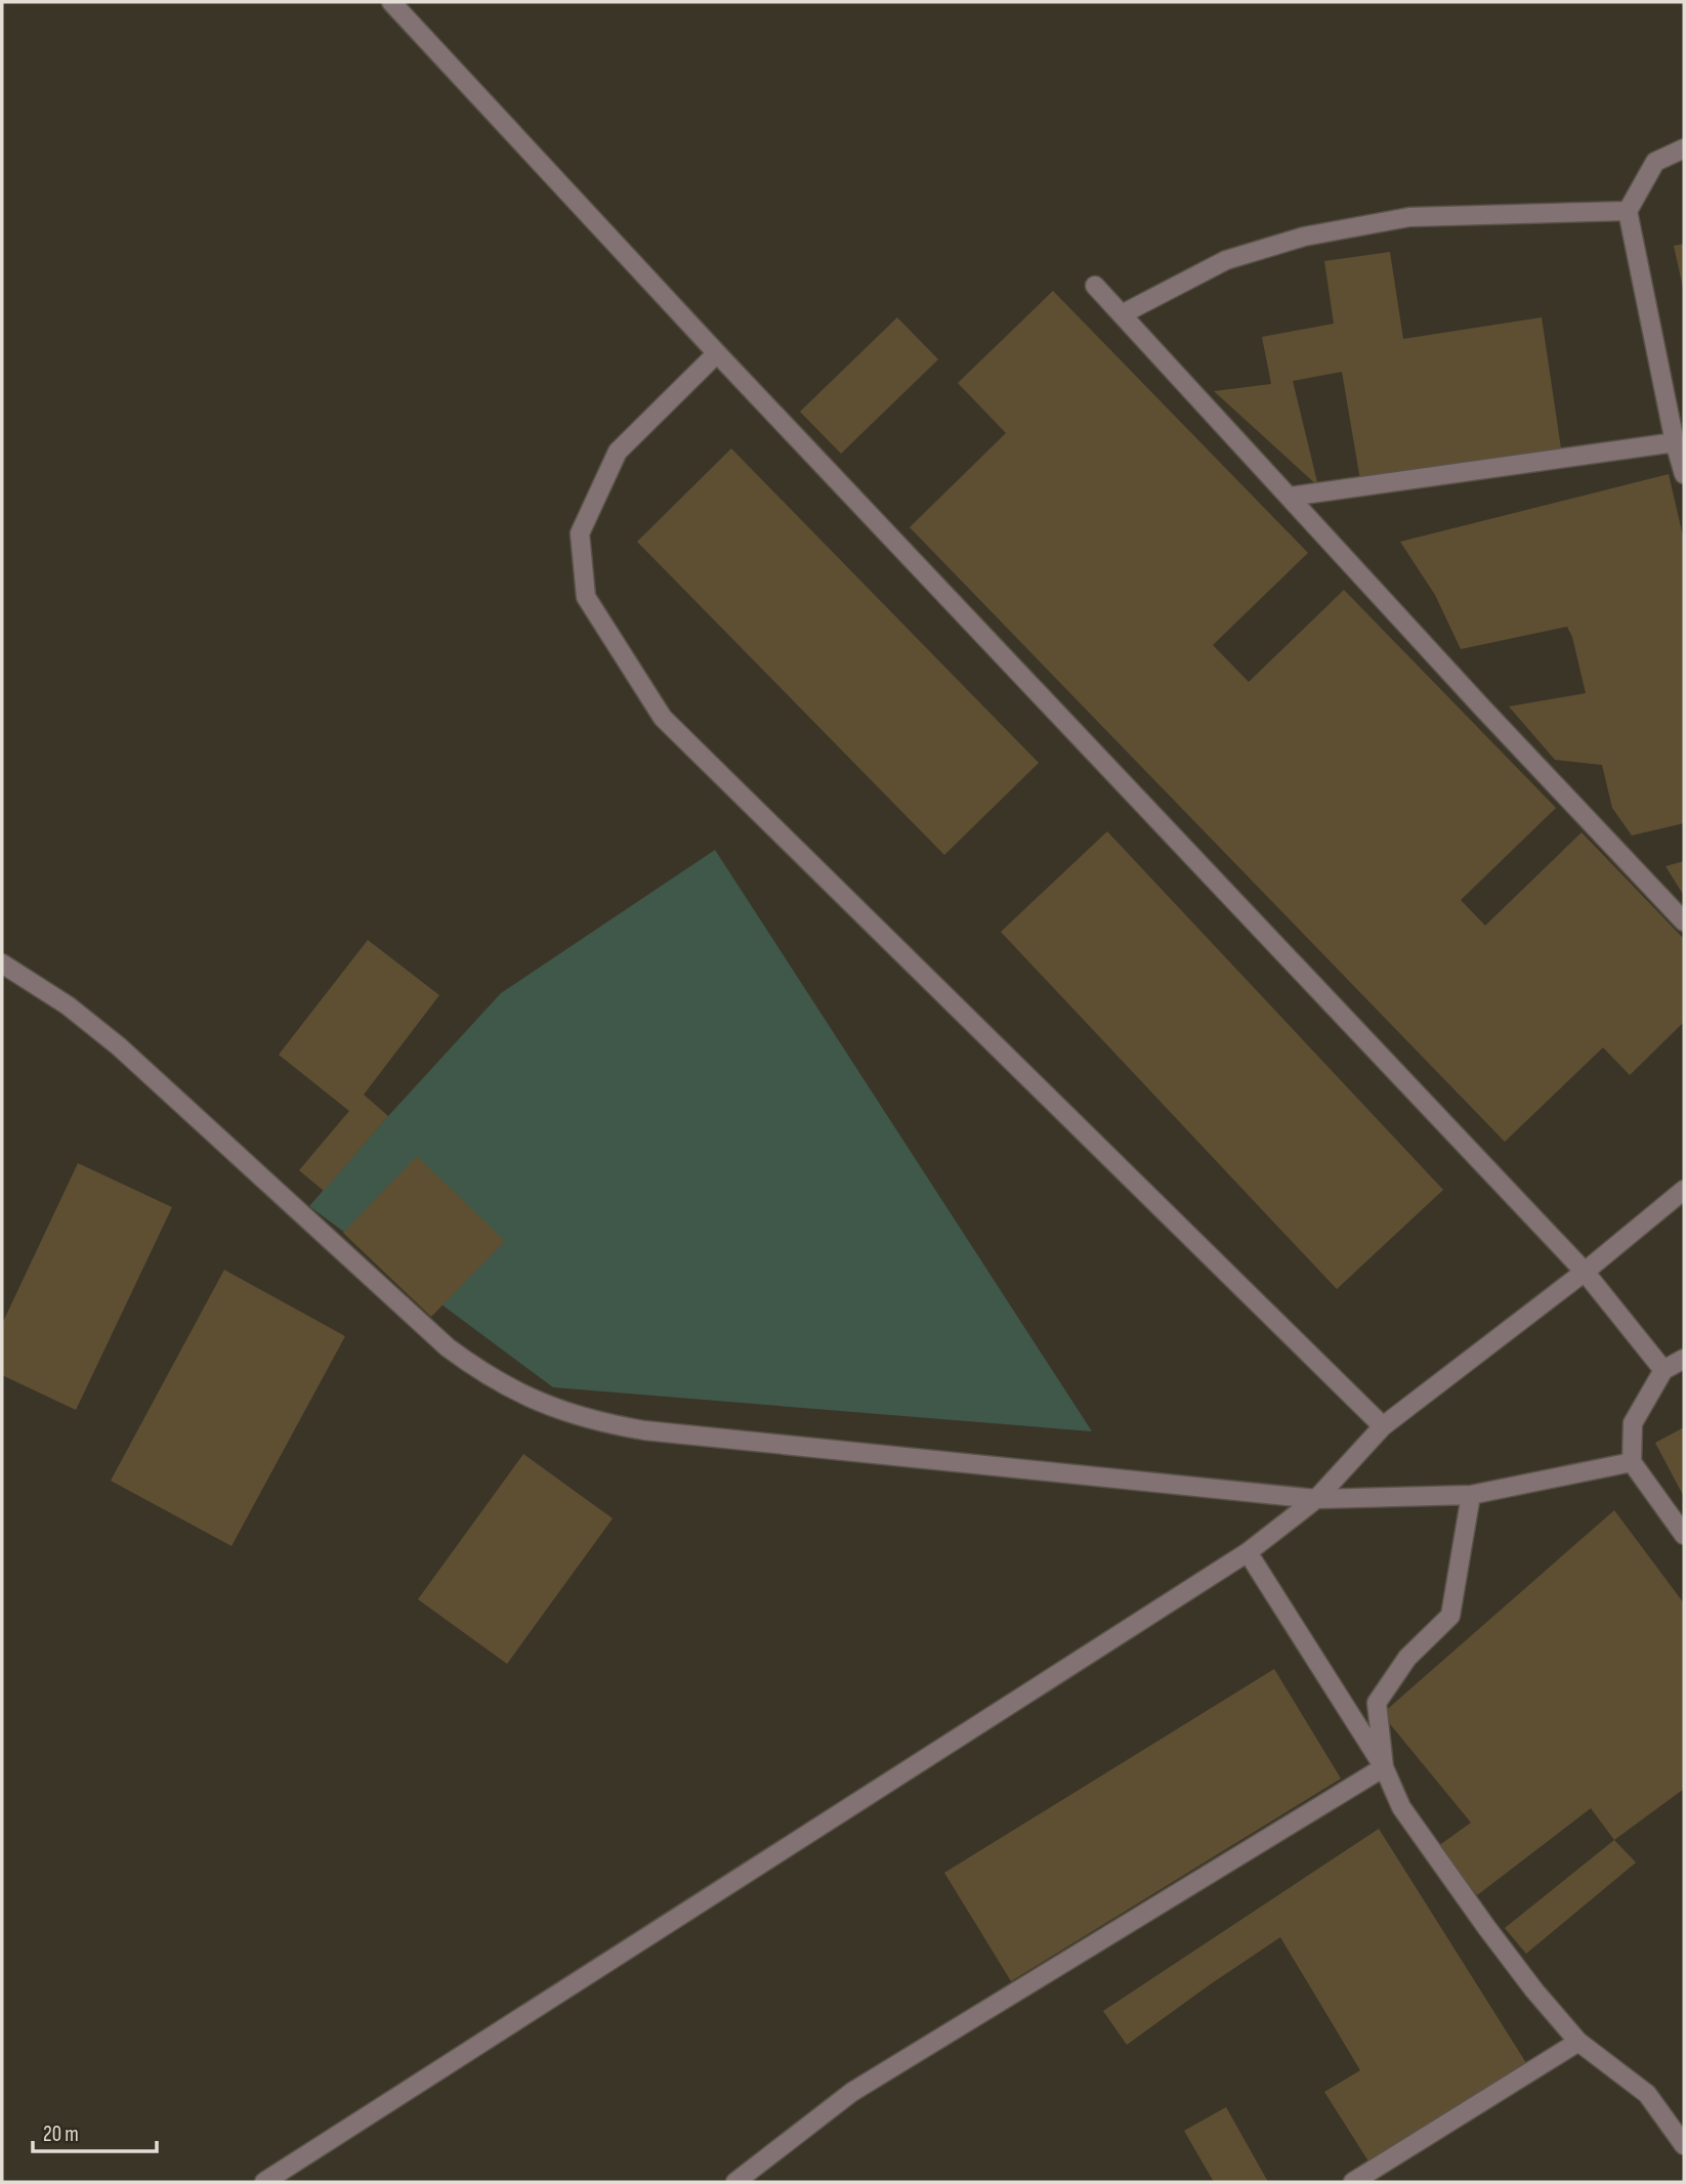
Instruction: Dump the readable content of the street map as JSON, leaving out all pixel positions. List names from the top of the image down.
{
  "scale_bar": "20 m"
}
